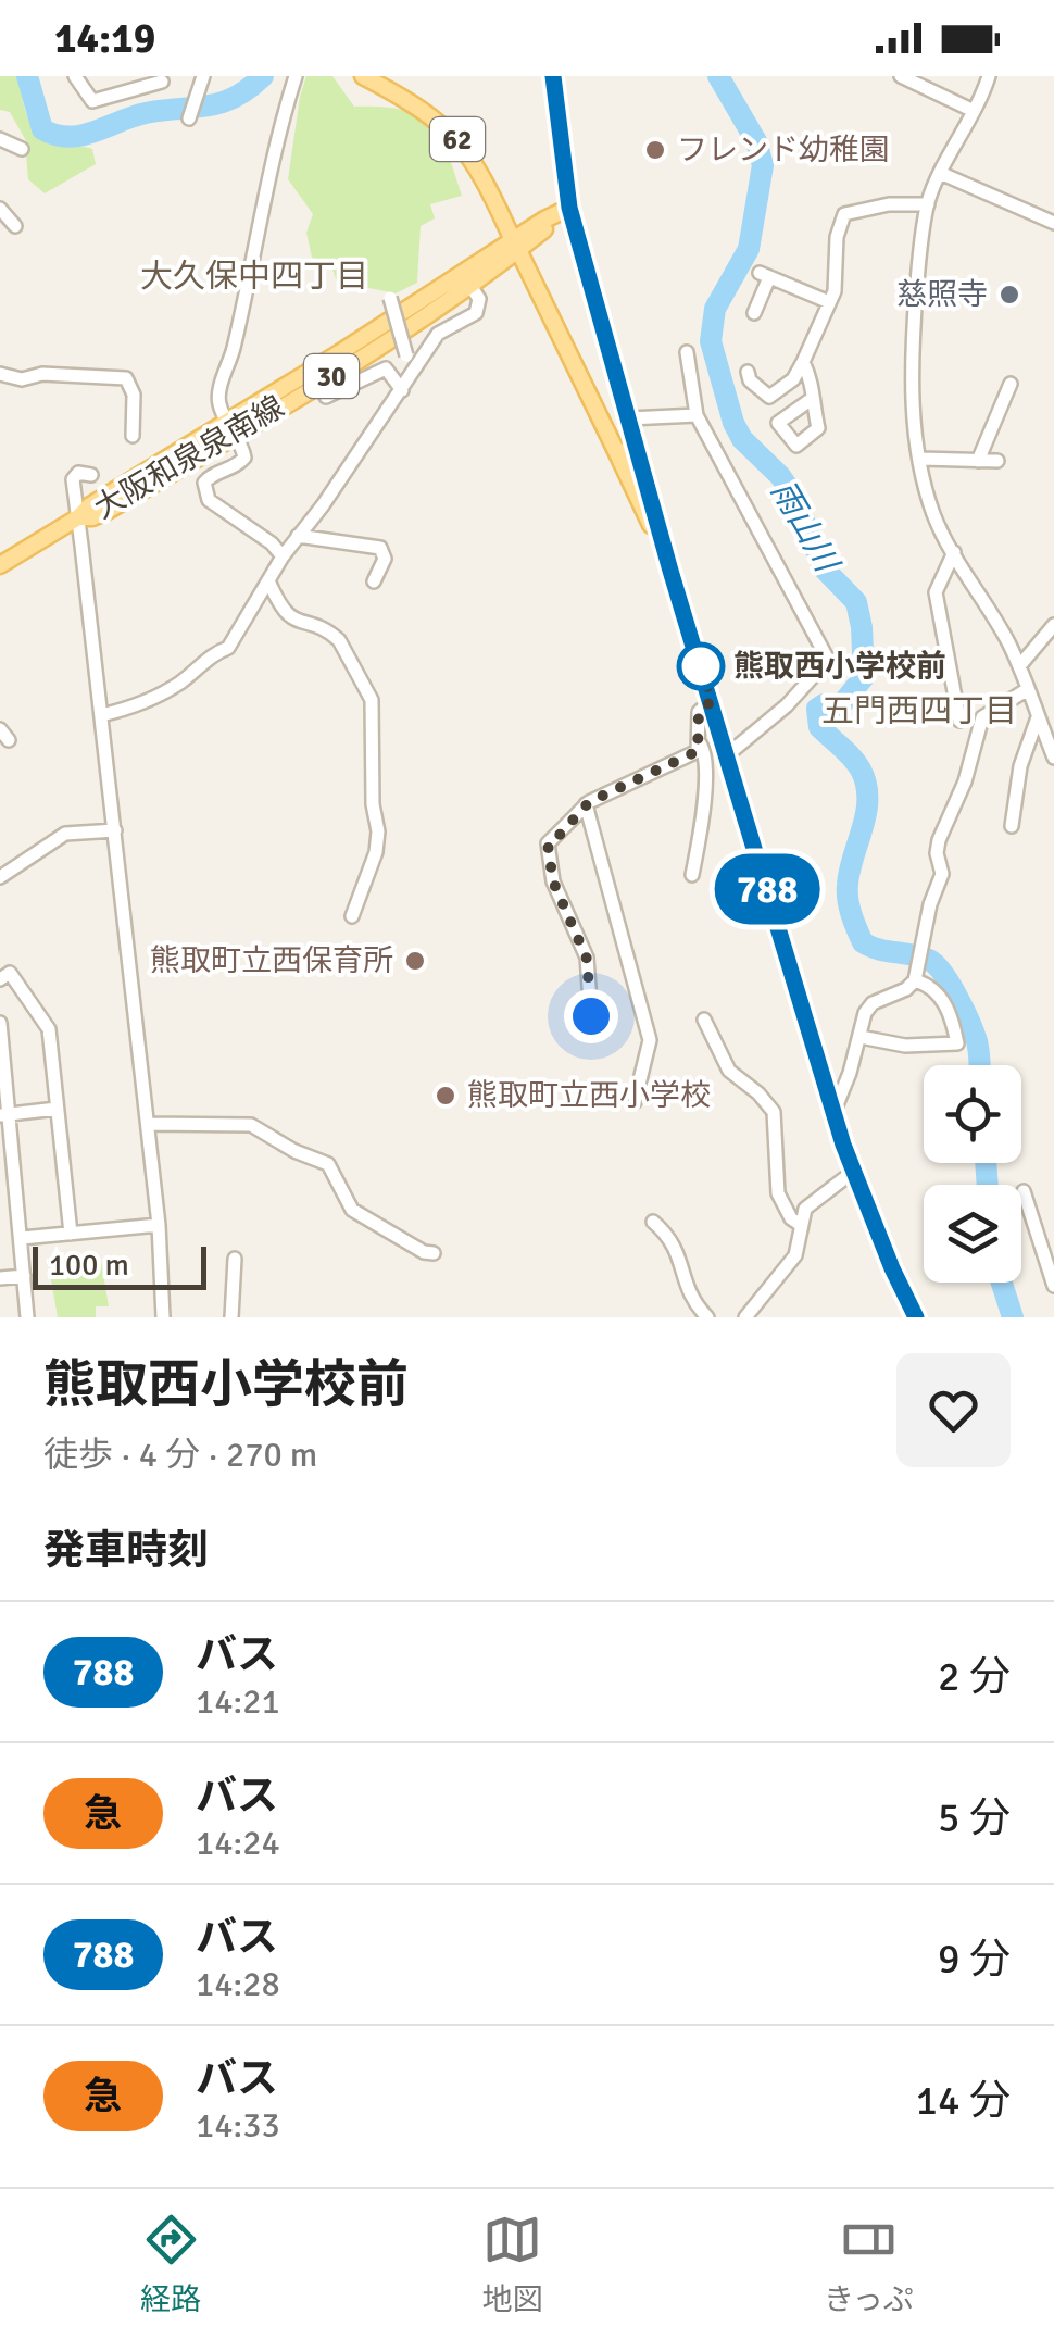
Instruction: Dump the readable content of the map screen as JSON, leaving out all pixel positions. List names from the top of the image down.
{
  "streets": {
    "main road": ["62", "30", "大阪和泉泉南線"]
  },
  "crossings": [
    ["62", "大阪和泉泉南線"]
  ],
  "districts": ["大久保中四丁目", "五門西四丁目"],
  "water": ["雨山川"],
  "places": [
    "フレンド幼稚園",
    "慈照寺",
    "熊取西小学校前",
    "熊取町立西保育所",
    "熊取町立西小学校"
  ],
  "lines": ["bus line 788"],
  "scale_bar": "100 m",
  "page": {
    "status": "14:19",
    "on_map": "788",
    "scale": "100 m",
    "heading": [
      ["熊取西小学校前", "徒歩 · 4 分 · 270 m"],
      "発車時刻"
    ],
    "list": [
      {
        "mark": "788",
        "name": "バス",
        "note": "14:21",
        "value": "2 分"
      },
      {
        "mark": "急",
        "name": "バス",
        "note": "14:24",
        "value": "5 分"
      },
      {
        "mark": "788",
        "name": "バス",
        "note": "14:28",
        "value": "9 分"
      },
      {
        "mark": "急",
        "name": "バス",
        "note": "14:33",
        "value": "14 分"
      }
    ],
    "tabs": ["経路", "地図", "きっぷ"]
  }
}
